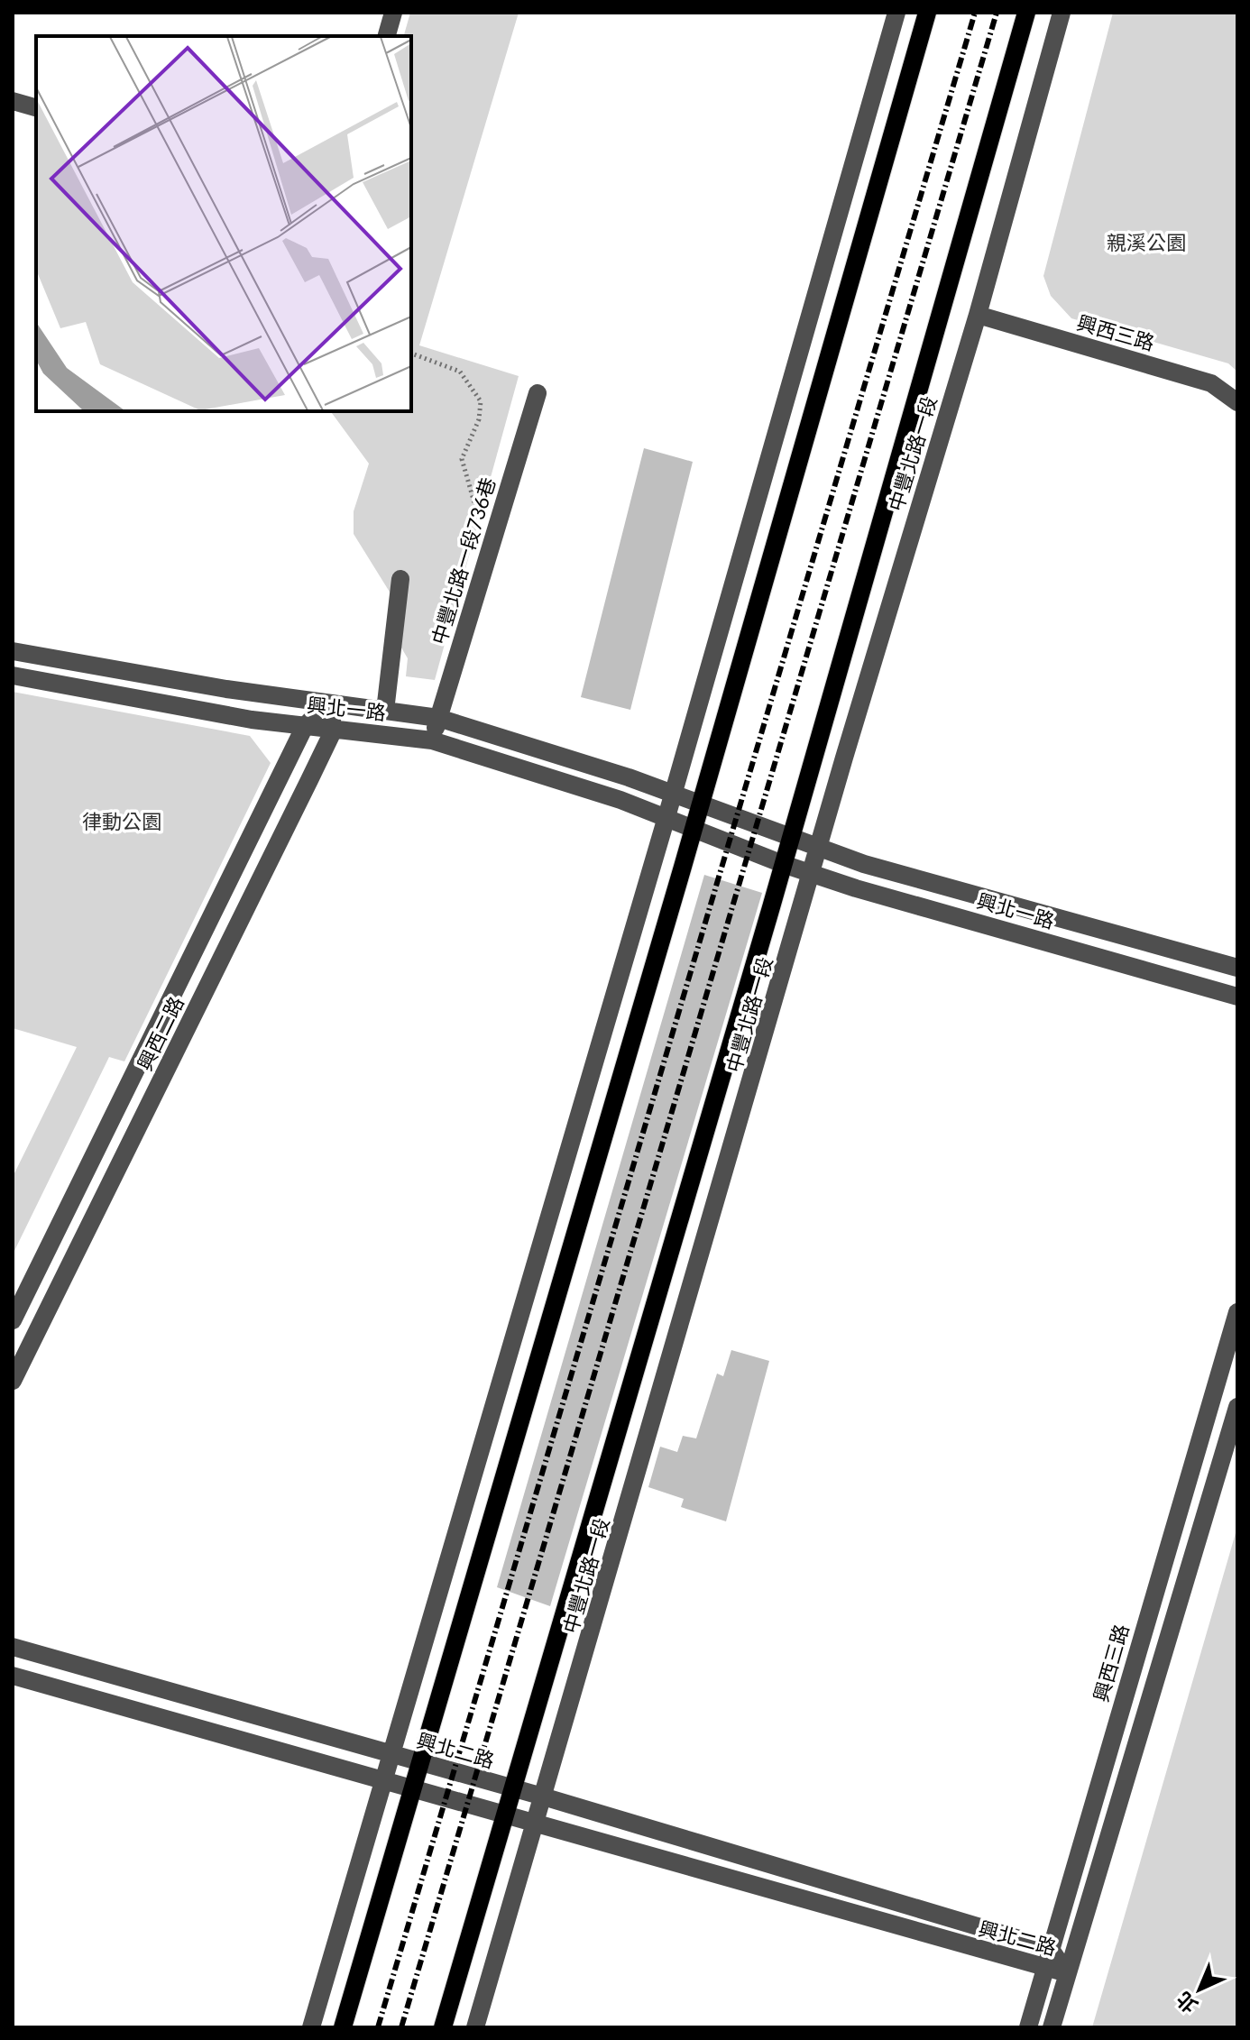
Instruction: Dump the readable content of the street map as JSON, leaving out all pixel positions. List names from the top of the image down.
{
  "streets": {
    "main road": ["中豐北路一段"],
    "street": [
      "興西三路",
      "中豐北路一段736巷",
      "興北一路",
      "興西二路",
      "興北二路"
    ]
  },
  "crossings": [
    ["興西三路", "中豐北路一段"],
    ["興西三路", "興北二路"],
    ["中豐北路一段", "興北一路"],
    ["中豐北路一段", "興北二路"],
    ["中豐北路一段736巷", "興北一路"],
    ["興北一路", "興西二路"]
  ],
  "parks": ["親溪公園", "律動公園"],
  "north": "bottom left"
}
